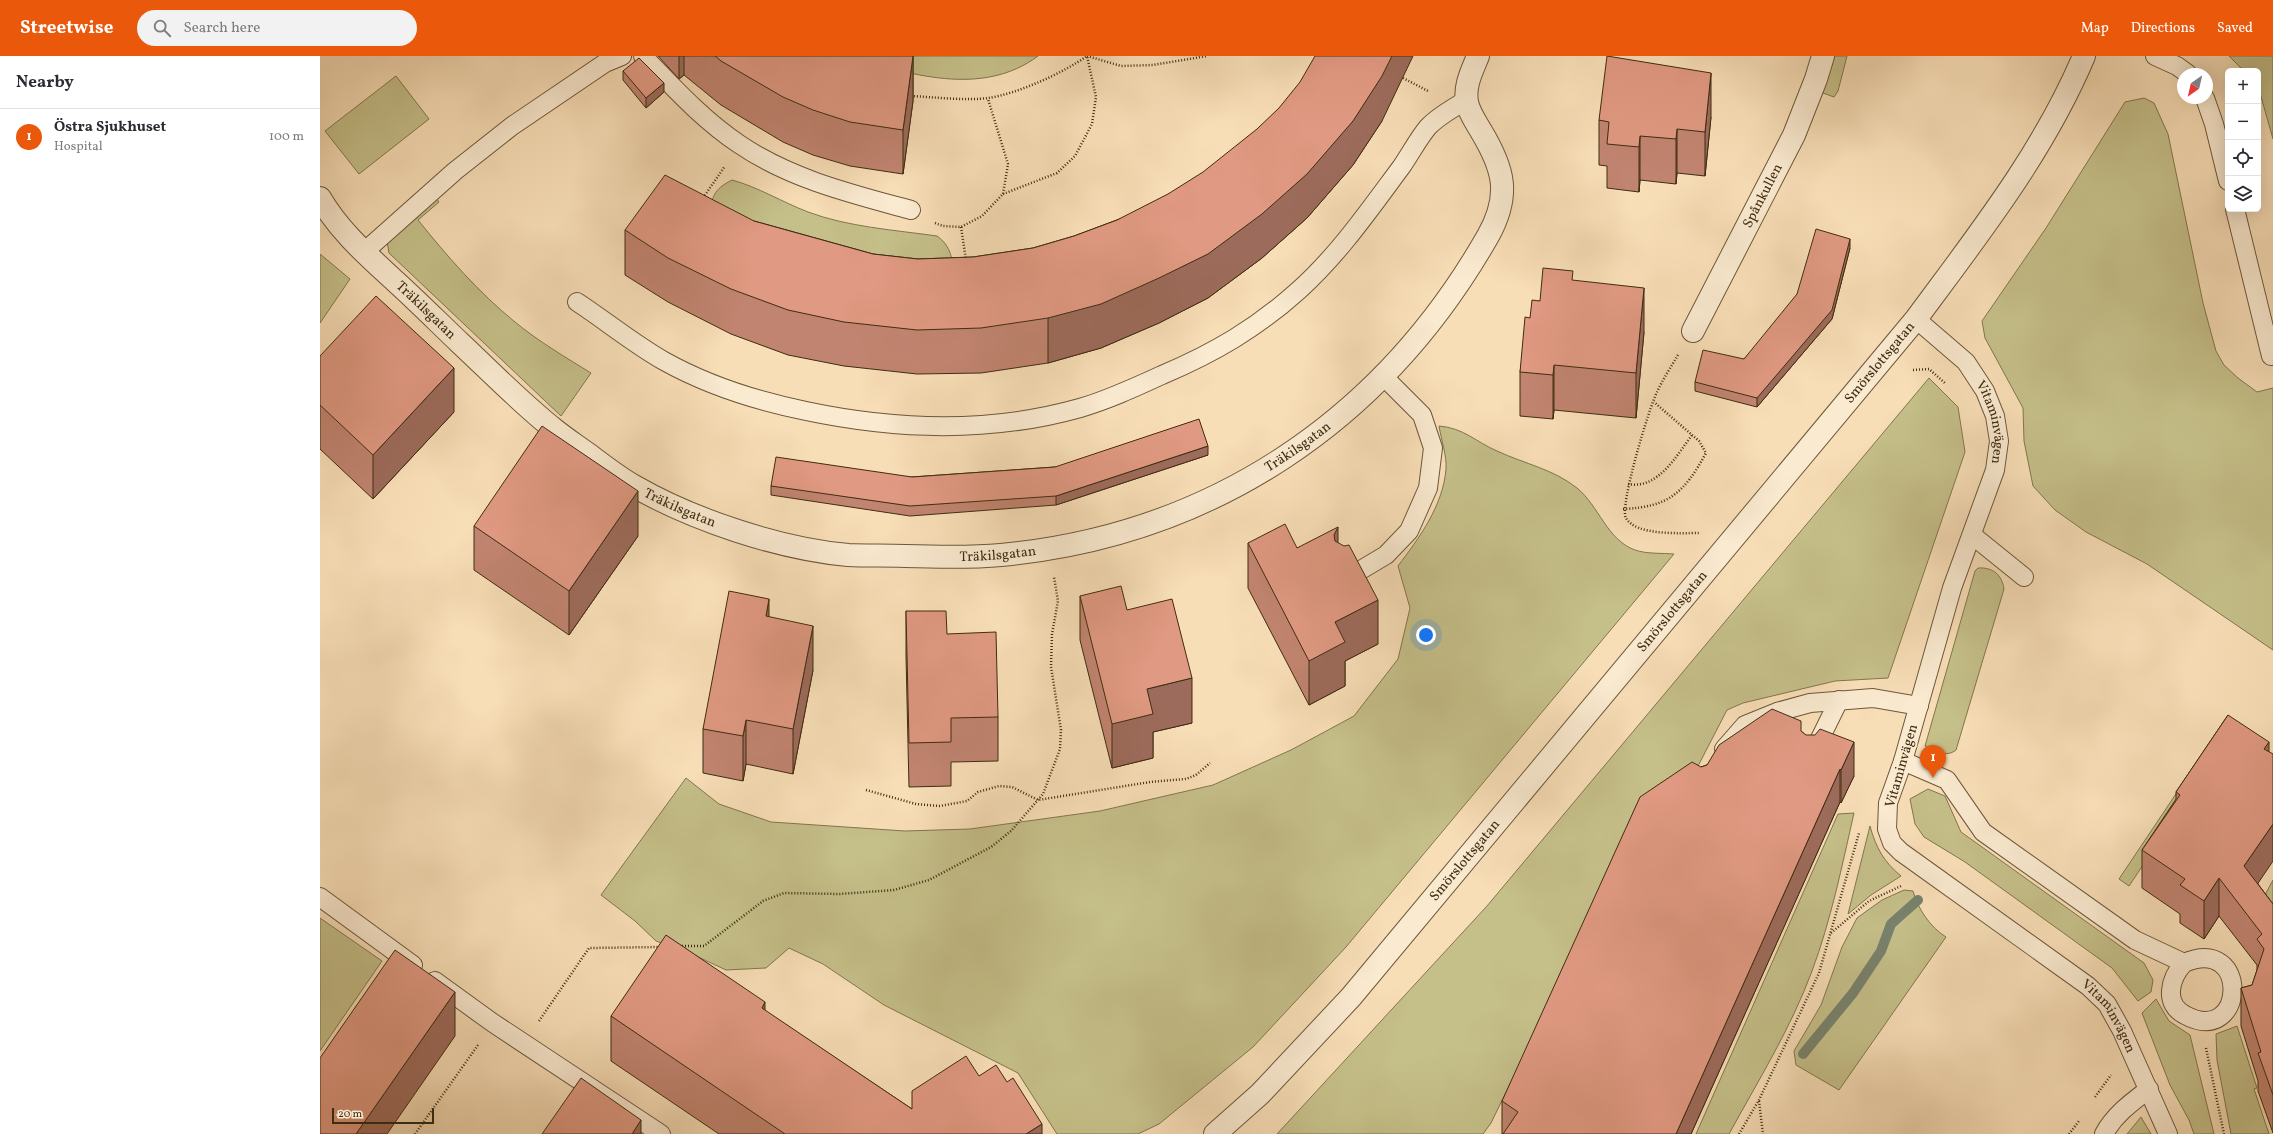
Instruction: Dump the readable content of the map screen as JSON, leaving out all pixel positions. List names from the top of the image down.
{
  "streets": {
    "street": ["Spånkullen", "Träkilsgatan", "Smörslottsgatan"],
    "lane": ["Vitaminvägen"]
  },
  "crossings": [
    ["Smörslottsgatan", "Vitaminvägen"]
  ],
  "scale_bar": "20 m",
  "north": "bottom left",
  "page": {
    "header": "Streetwise",
    "search": "Search here",
    "nav": ["Map", "Directions", "Saved"],
    "heading": "Nearby",
    "map_buttons": ["+", "−"],
    "list": [
      {
        "mark": "1",
        "name": "Östra Sjukhuset",
        "note": "Hospital",
        "value": "100 m"
      }
    ],
    "pins": "1",
    "scale": "20 m"
  }
}
